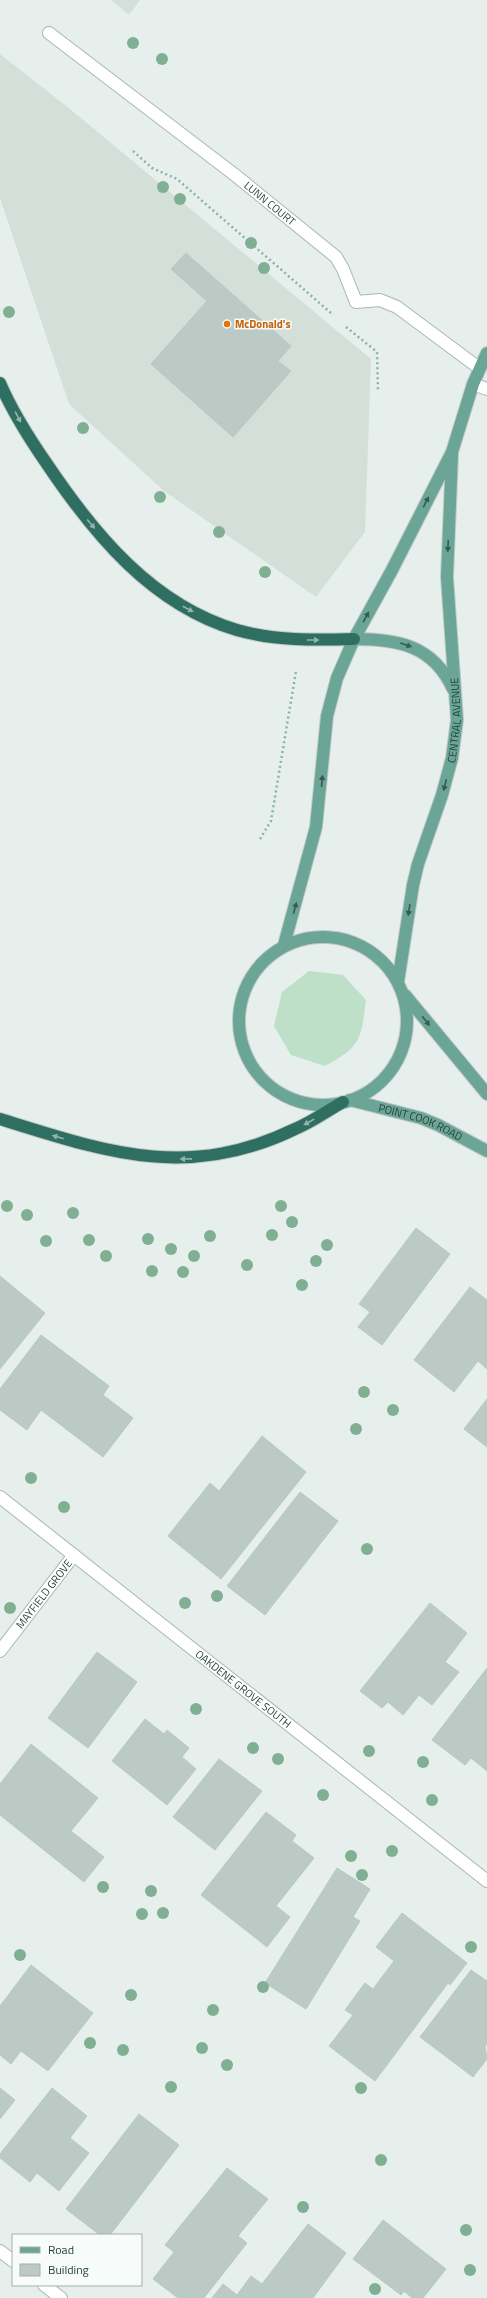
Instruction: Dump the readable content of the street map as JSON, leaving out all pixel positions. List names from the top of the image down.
{
  "streets": {
    "main road": ["CENTRAL AVENUE", "POINT COOK ROAD"],
    "street": ["LUNN COURT", "MAYFIELD GROVE", "OAKDENE GROVE SOUTH"]
  },
  "crossings": [
    ["LUNN COURT", "CENTRAL AVENUE"],
    ["MAYFIELD GROVE", "OAKDENE GROVE SOUTH"]
  ],
  "places": ["McDonald's"],
  "legend": ["Road", "Building"]
}
